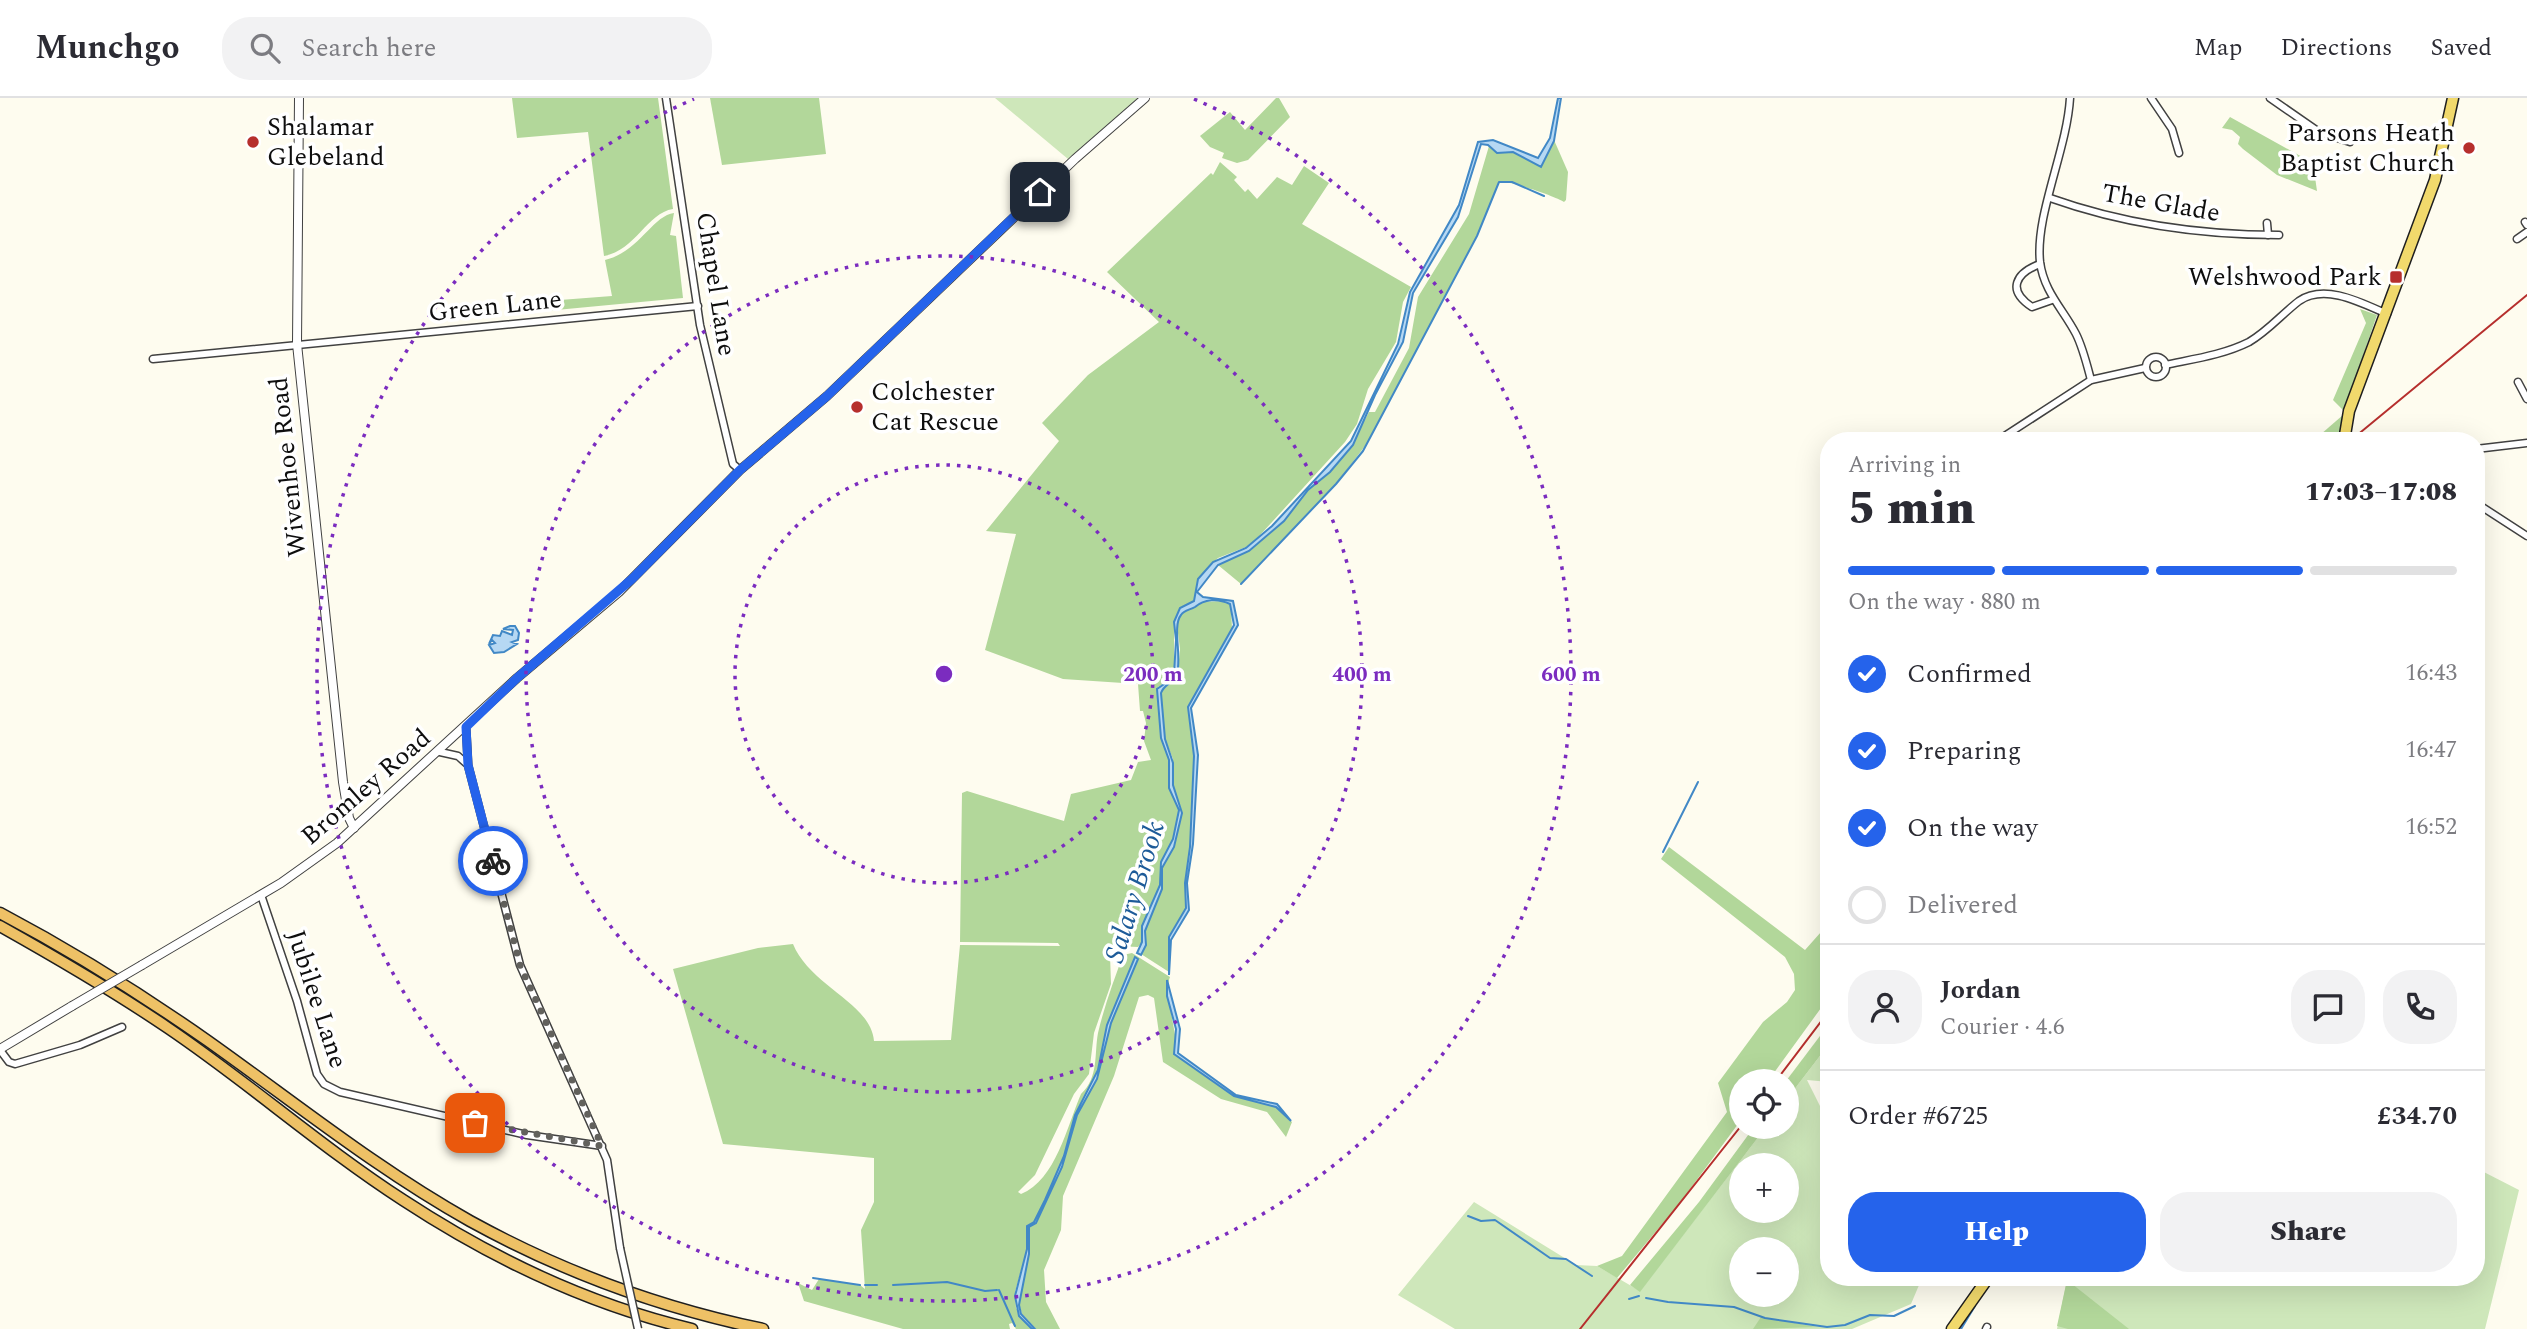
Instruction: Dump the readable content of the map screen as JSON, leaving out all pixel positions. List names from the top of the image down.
{
  "streets": {
    "street": [
      "The Glade",
      "Chapel Lane",
      "Green Lane",
      "Wivenhoe Road",
      "Bromley Road",
      "Jubilee Lane"
    ]
  },
  "crossings": [
    ["Chapel Lane", "Green Lane"],
    ["Chapel Lane", "Bromley Road"],
    ["Green Lane", "Wivenhoe Road"],
    ["Wivenhoe Road", "Bromley Road"],
    ["Bromley Road", "Jubilee Lane"]
  ],
  "water": ["Salary Brook"],
  "places": {
    "other": ["Shalamar Glebeland", "Parsons Heath Baptist Church", "Colchester Cat Rescue"],
    "transit": ["Welshwood Park"]
  },
  "page": {
    "header": "Munchgo",
    "search": "Search here",
    "nav": ["Map", "Directions", "Saved"],
    "heading": ["5 min", "Arriving in", "17:03–17:08"],
    "panel": [
      "Jordan",
      "Courier · 4.6",
      "Order #6725",
      "£34.70"
    ],
    "bar": "On the way · 880 m",
    "list": [
      ["Confirmed", "16:43"],
      ["Preparing", "16:47"],
      ["On the way", "16:52"],
      "Delivered"
    ],
    "map_buttons": ["+", "−"],
    "buttons": ["Help", "Share"]
  },
  "rings": ["200 m", "400 m", "600 m"]
}
